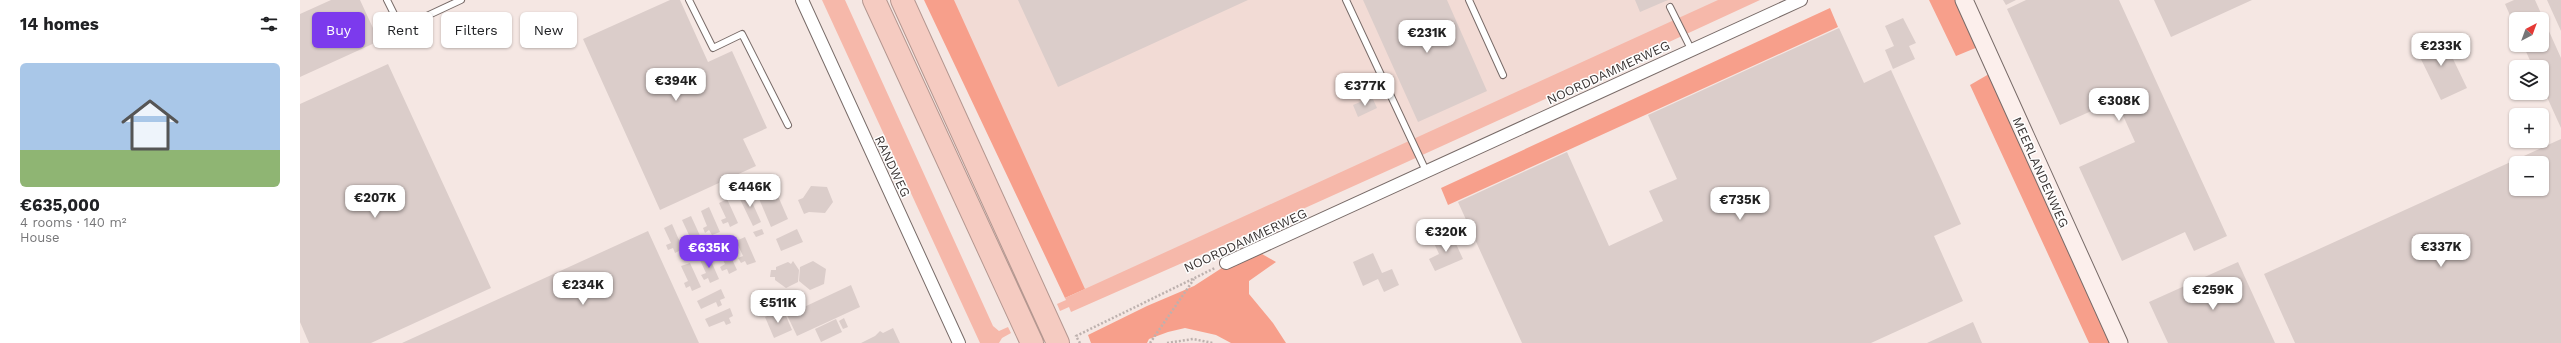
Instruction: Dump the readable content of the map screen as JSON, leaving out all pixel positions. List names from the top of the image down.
{
  "streets": {
    "street": ["NOORDDAMMERWEG", "RANDWEG", "MEERLANDENWEG"]
  },
  "north": "top right",
  "page": {
    "heading": "14 homes",
    "map_buttons": ["+", "−"],
    "chip": [
      "Buy",
      "Rent",
      "Filters",
      "New"
    ],
    "price": [
      "€231K",
      "€233K",
      "€394K",
      "€377K",
      "€308K",
      "€446K",
      "€207K",
      "€735K",
      "€320K",
      "€337K",
      "€635K",
      "€234K",
      "€259K",
      "€511K"
    ],
    "list": [
      {
        "name": "€635,000",
        "note": "4 rooms · 140 m² · House"
      }
    ]
  }
}
